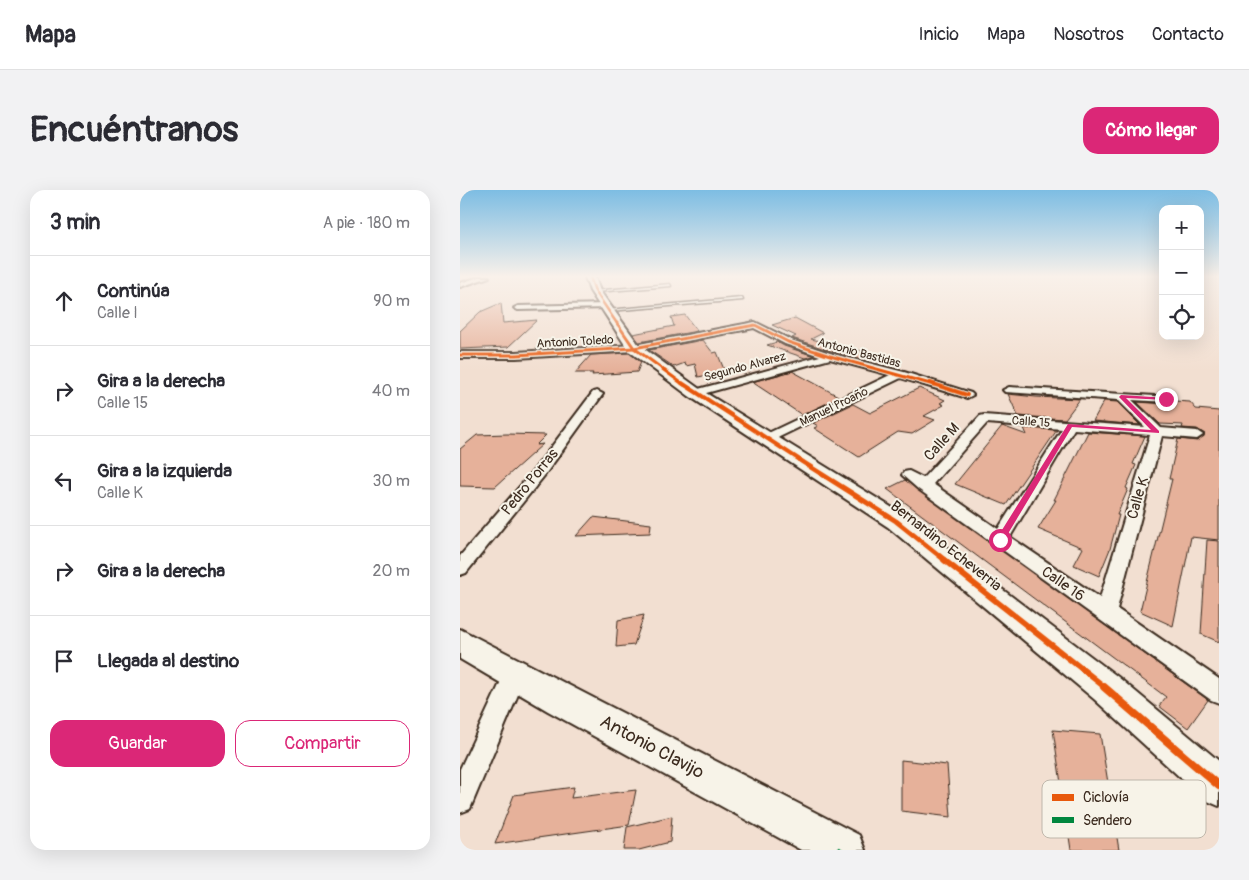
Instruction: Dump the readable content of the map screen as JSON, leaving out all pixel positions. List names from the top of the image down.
{
  "streets": {
    "street": [
      "Antonio Toledo",
      "Antonio Bastidas",
      "Segundo Alvarez",
      "Manuel Proaño",
      "Calle 15",
      "Calle M",
      "Pedro Porras",
      "Calle K",
      "Bernardino Echeverria",
      "Calle 16",
      "Antonio Clavijo"
    ]
  },
  "crossings": [
    ["Antonio Toledo", "Antonio Bastidas"],
    ["Antonio Toledo", "Bernardino Echeverria"],
    ["Antonio Bastidas", "Segundo Alvarez"],
    ["Antonio Bastidas", "Manuel Proaño"],
    ["Segundo Alvarez", "Bernardino Echeverria"],
    ["Manuel Proaño", "Bernardino Echeverria"],
    ["Calle 15", "Calle M"],
    ["Calle 15", "Calle K"],
    ["Calle M", "Calle 16"],
    ["Calle K", "Calle 16"]
  ],
  "legend": ["Ciclovía", "Sendero"],
  "page": {
    "header": "Mapa",
    "nav": [
      "Inicio",
      "Mapa",
      "Nosotros",
      "Contacto"
    ],
    "buttons": [
      "Cómo llegar",
      ["Guardar", "Compartir"]
    ],
    "title": "Encuéntranos",
    "heading": ["3 min", "A pie · 180 m"],
    "map_buttons": ["+", "−"],
    "list": [
      ["Continúa", "Calle I", "90 m"],
      ["Gira a la derecha", "Calle 15", "40 m"],
      ["Gira a la izquierda", "Calle K", "30 m"],
      ["Gira a la derecha", "20 m"],
      "Llegada al destino"
    ]
  }
}
